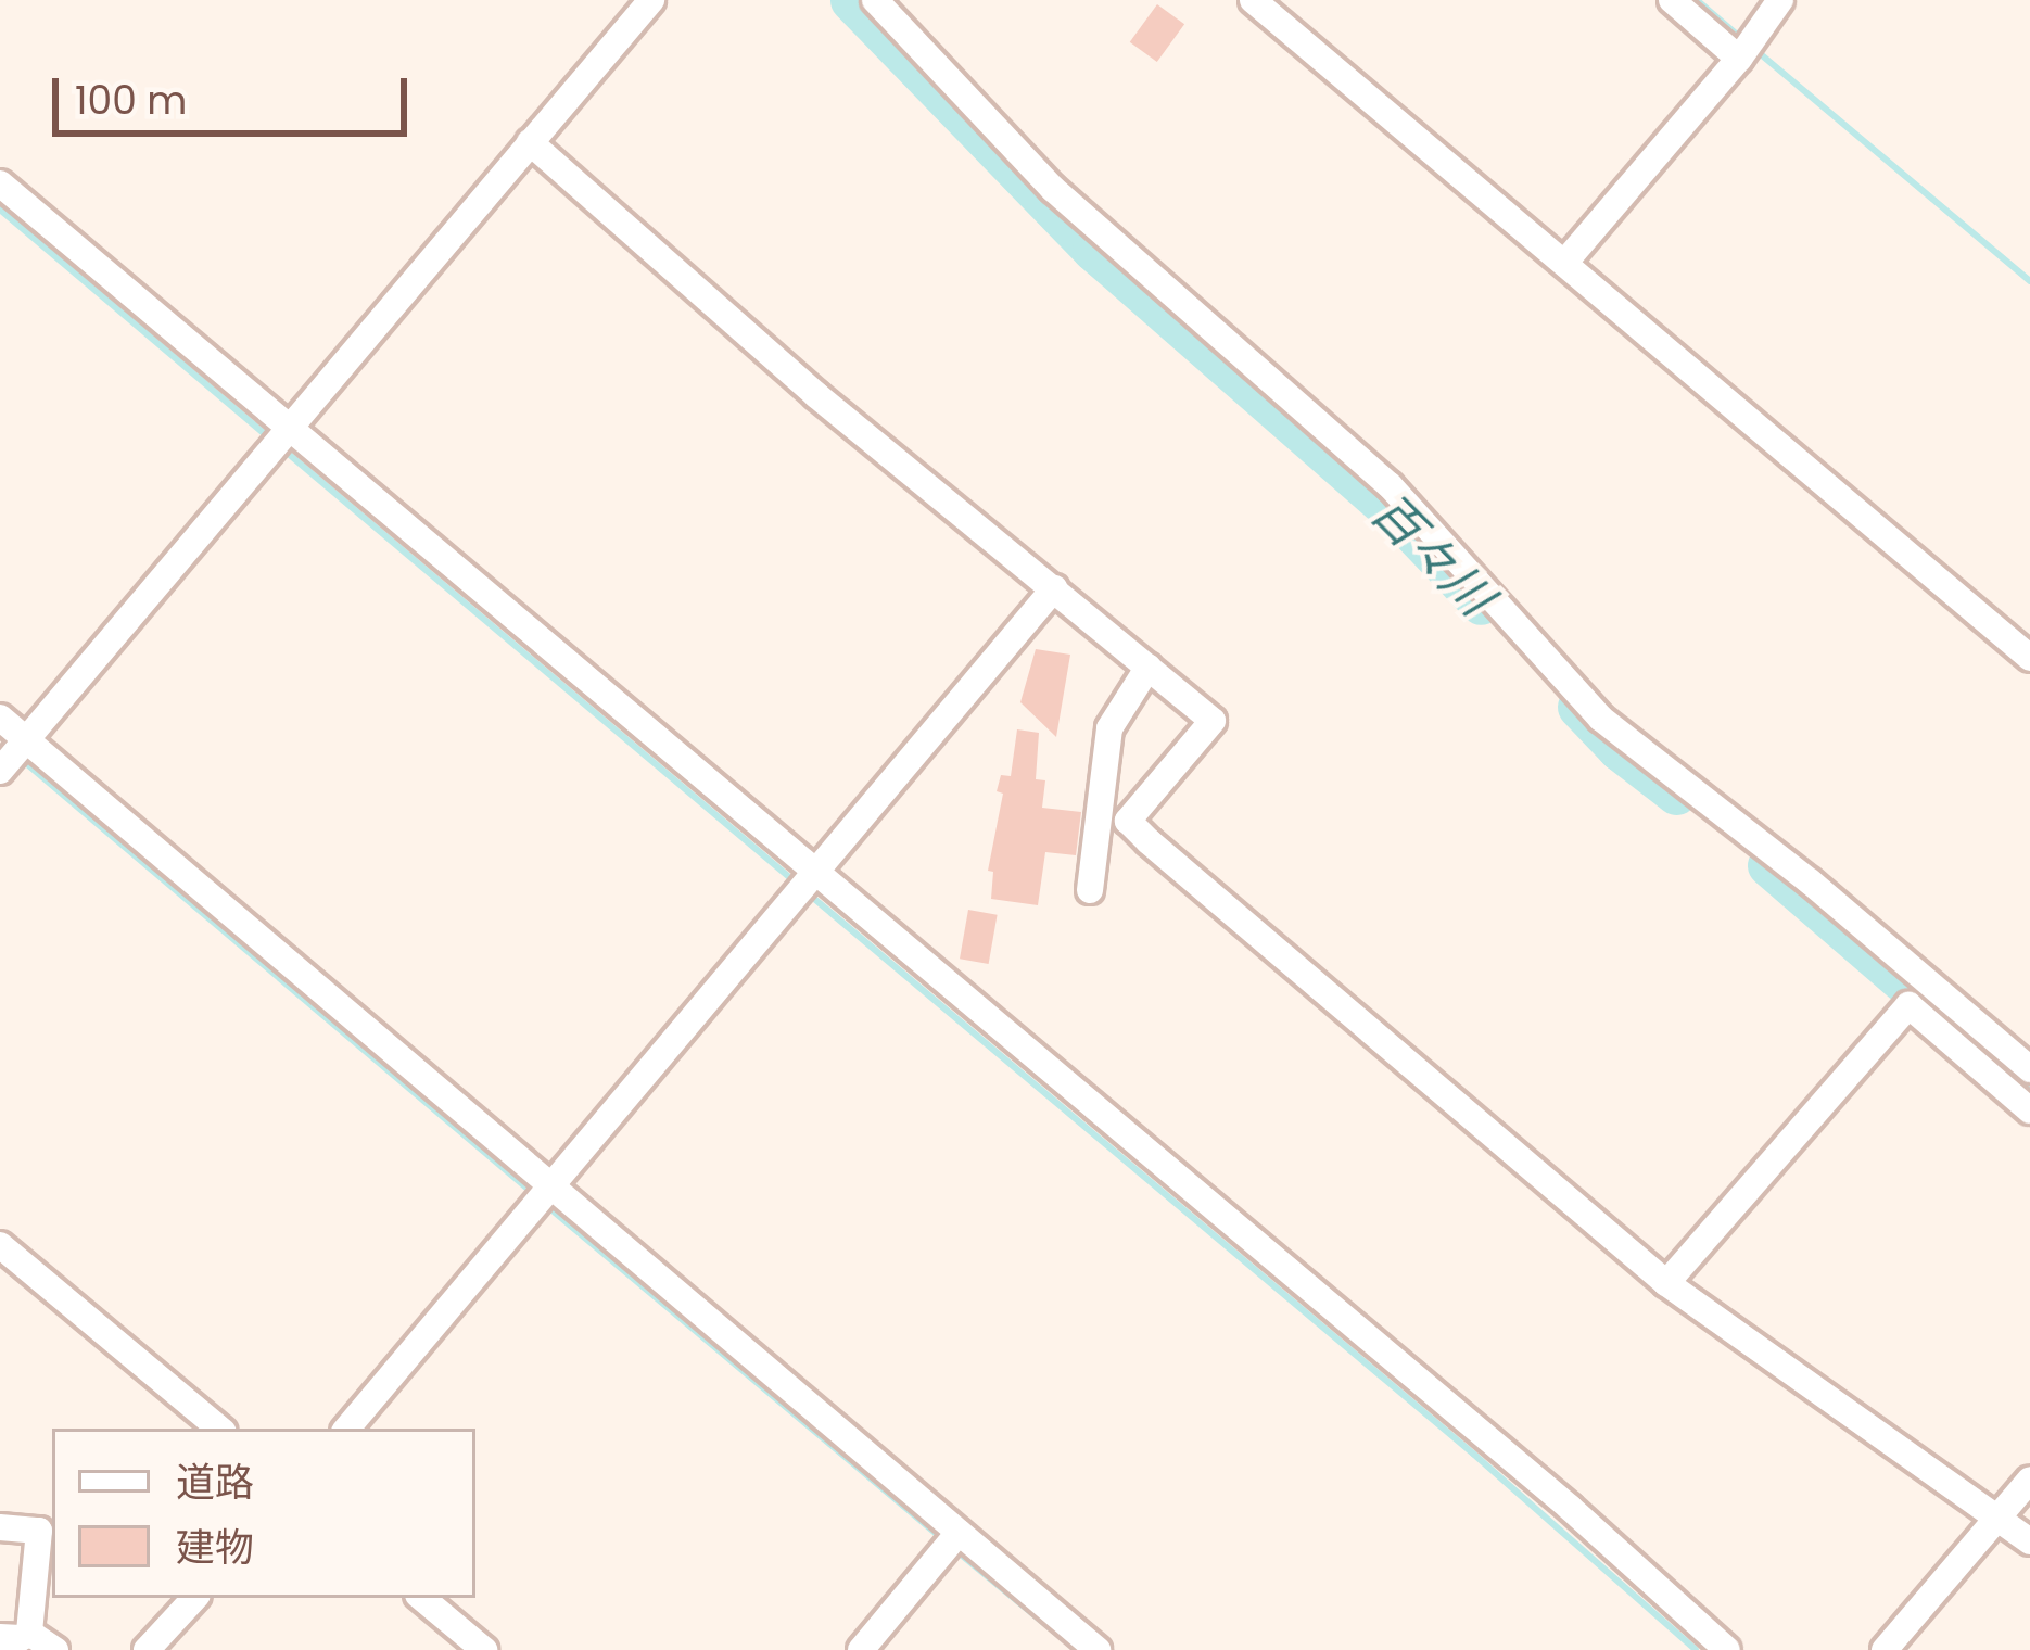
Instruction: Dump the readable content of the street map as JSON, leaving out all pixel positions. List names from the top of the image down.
{
  "water": ["百々川"],
  "legend": ["道路", "建物"],
  "scale_bar": "100 m"
}
